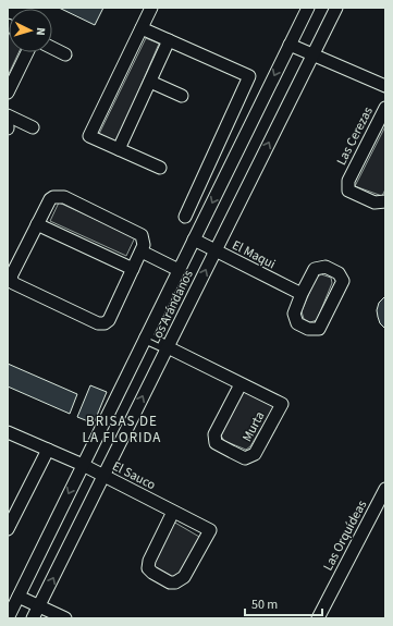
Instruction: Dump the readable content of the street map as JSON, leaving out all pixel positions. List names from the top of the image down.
{
  "streets": {
    "street": [
      "Las Cerezas",
      "El Maqui",
      "Los Arándanos",
      "Murta",
      "El Sauco",
      "Las Orquídeas"
    ]
  },
  "crossings": [
    ["El Maqui", "Los Arándanos"],
    ["Los Arándanos", "Murta"],
    ["Los Arándanos", "El Sauco"]
  ],
  "districts": ["BRISAS DE LA FLORIDA"],
  "scale_bar": "50 m",
  "north": "right"
}
